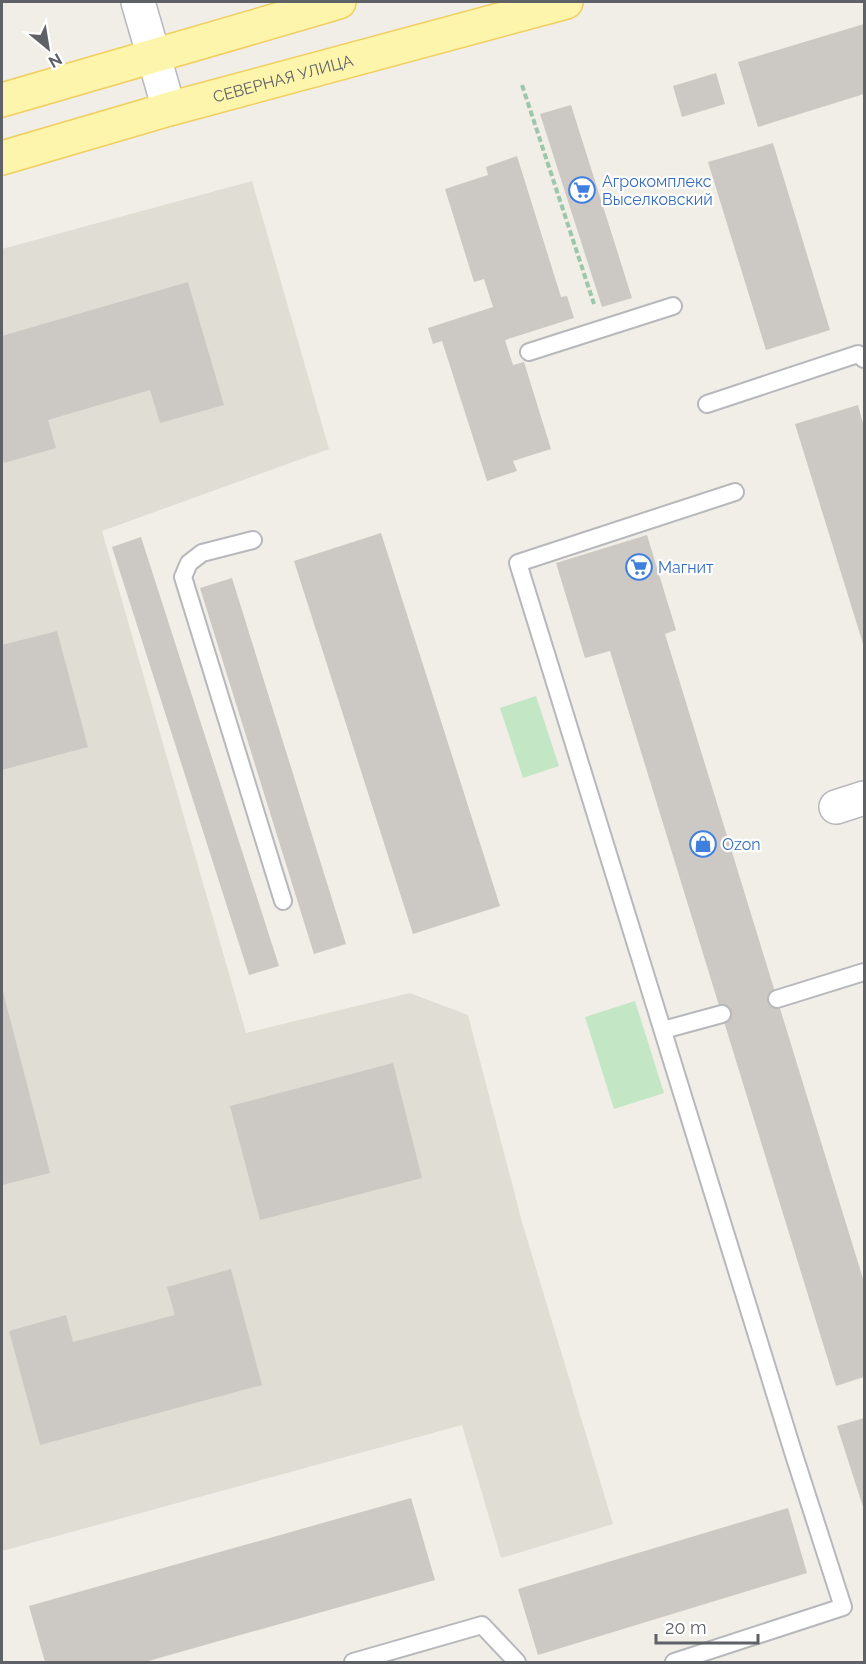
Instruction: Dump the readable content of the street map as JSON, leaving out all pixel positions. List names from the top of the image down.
{
  "streets": {
    "main road": ["СЕВЕРНАЯ УЛИЦА"]
  },
  "places": {
    "supermarket": ["Агрокомплекс Выселковский", "Магнит"],
    "shop": ["Ozon"]
  },
  "scale_bar": "20 m",
  "north": "bottom right"
}
